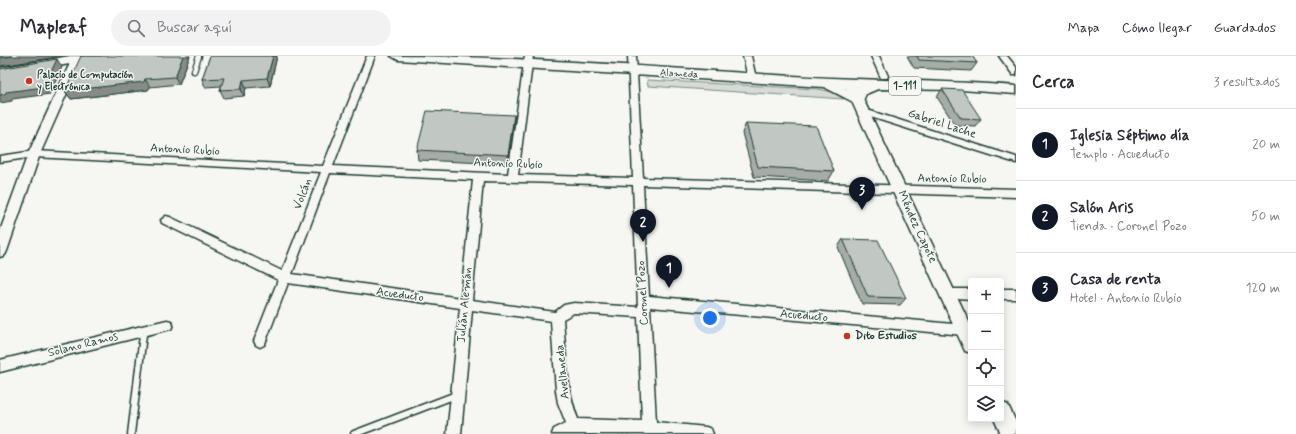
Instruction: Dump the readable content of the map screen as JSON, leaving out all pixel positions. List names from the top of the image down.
{
  "streets": {
    "main road": ["Alameda", "1-111", "Méndez Capote"],
    "street": [
      "Gabriel Lache",
      "Antonio Rubio",
      "Volcán",
      "Coronel Pozo",
      "Acueducto",
      "Julián Alemán",
      "Solano Ramos",
      "Avellaneda"
    ]
  },
  "crossings": [
    ["Alameda", "Méndez Capote"],
    ["Alameda", "Coronel Pozo"],
    ["Gabriel Lache", "Méndez Capote"],
    ["Antonio Rubio", "Volcán"],
    ["Antonio Rubio", "Méndez Capote"],
    ["Antonio Rubio", "Coronel Pozo"],
    ["Antonio Rubio", "Julián Alemán"],
    ["Volcán", "Acueducto"],
    ["Méndez Capote", "Acueducto"],
    ["Coronel Pozo", "Acueducto"],
    ["Acueducto", "Julián Alemán"],
    ["Acueducto", "Avellaneda"]
  ],
  "places": ["Palacio de Computación y Electrónica", "Dito Estudios"],
  "page": {
    "header": "Mapleaf",
    "search": "Buscar aquí",
    "nav": ["Mapa", "Cómo llegar", "Guardados"],
    "heading": ["Cerca", "3 resultados"],
    "list": [
      {
        "mark": "1",
        "name": "Iglesia Séptimo día",
        "note": "Templo · Acueducto",
        "value": "20 m"
      },
      {
        "mark": "2",
        "name": "Salón Aris",
        "note": "Tienda · Coronel Pozo",
        "value": "50 m"
      },
      {
        "mark": "3",
        "name": "Casa de renta",
        "note": "Hotel · Antonio Rubio",
        "value": "120 m"
      }
    ],
    "pins": ["3", "2", "1"],
    "map_buttons": ["+", "−"]
  }
}
